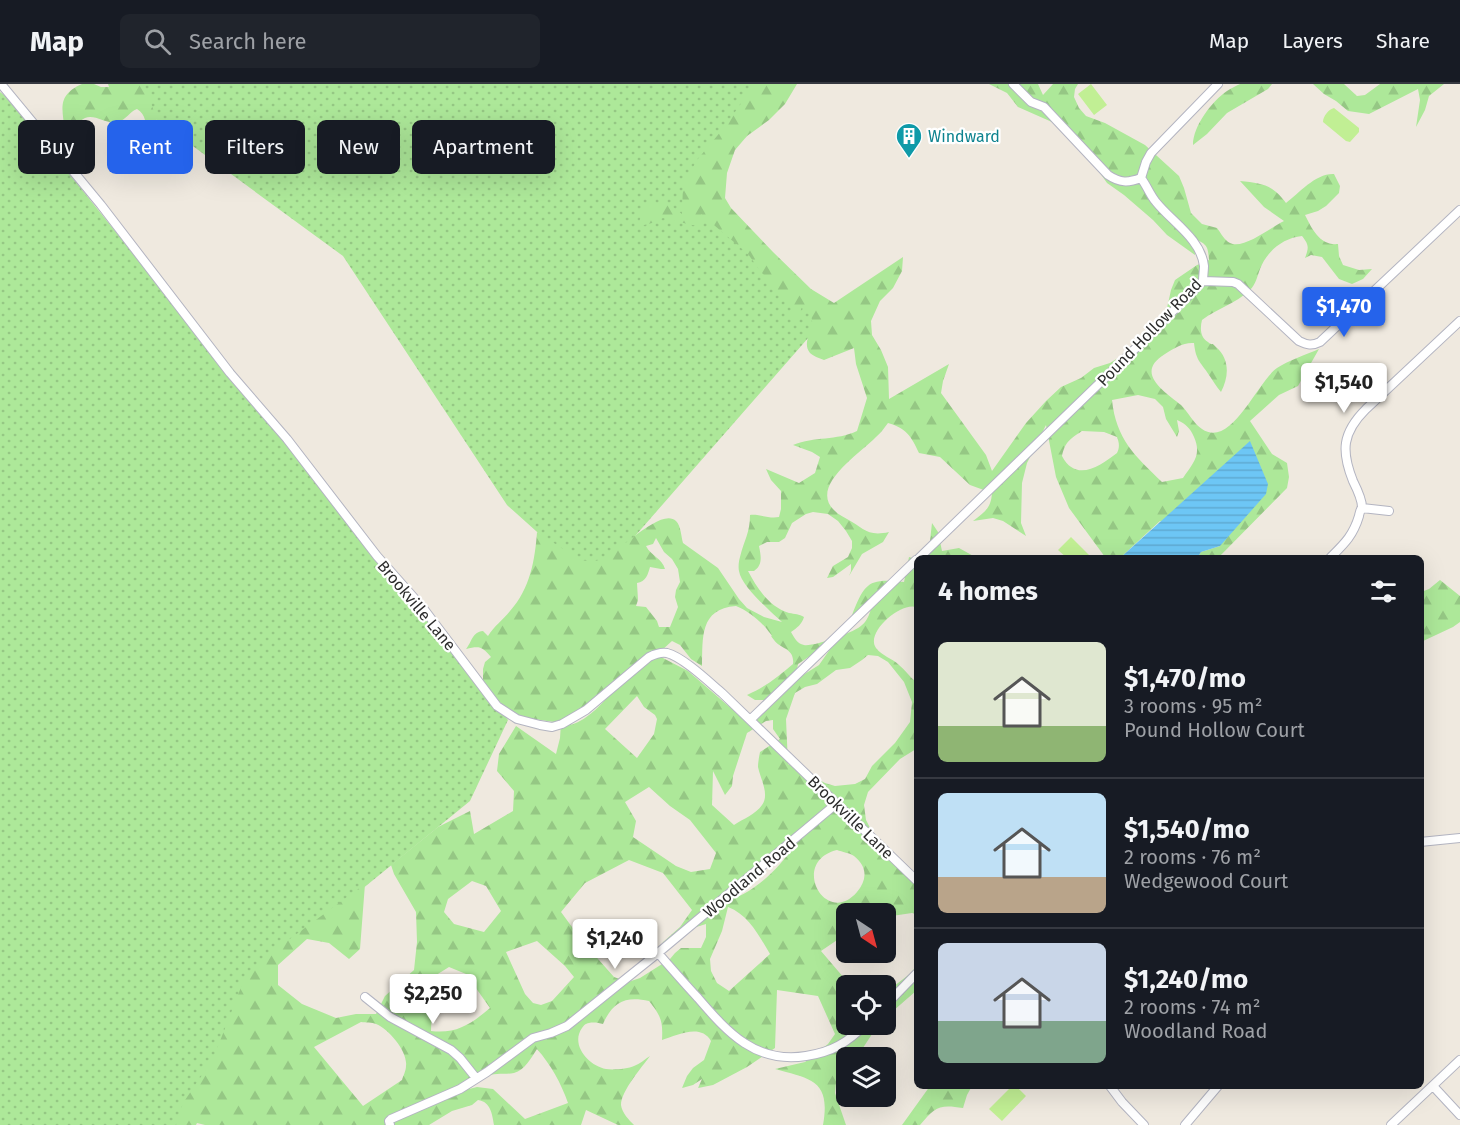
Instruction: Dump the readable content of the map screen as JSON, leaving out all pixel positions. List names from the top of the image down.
{
  "streets": {
    "street": ["Pound Hollow Road", "Brookville Lane", "Woodland Road"]
  },
  "crossings": [
    ["Pound Hollow Road", "Brookville Lane"],
    ["Brookville Lane", "Woodland Road"]
  ],
  "places": {
    "building": ["Windward"]
  },
  "north": "bottom right",
  "page": {
    "header": "Map",
    "search": "Search here",
    "nav": ["Map", "Layers", "Share"],
    "chip": [
      "Buy",
      "Rent",
      "Filters",
      "New",
      "Apartment"
    ],
    "price": [
      "$1,470",
      "$1,540",
      "$1,240",
      "$2,250"
    ],
    "heading": "4 homes",
    "list": [
      {
        "name": "$1,470/mo",
        "note": "3 rooms · 95 m² · Pound Hollow Court"
      },
      {
        "name": "$1,540/mo",
        "note": "2 rooms · 76 m² · Wedgewood Court"
      },
      {
        "name": "$1,240/mo",
        "note": "2 rooms · 74 m² · Woodland Road"
      }
    ]
  }
}
